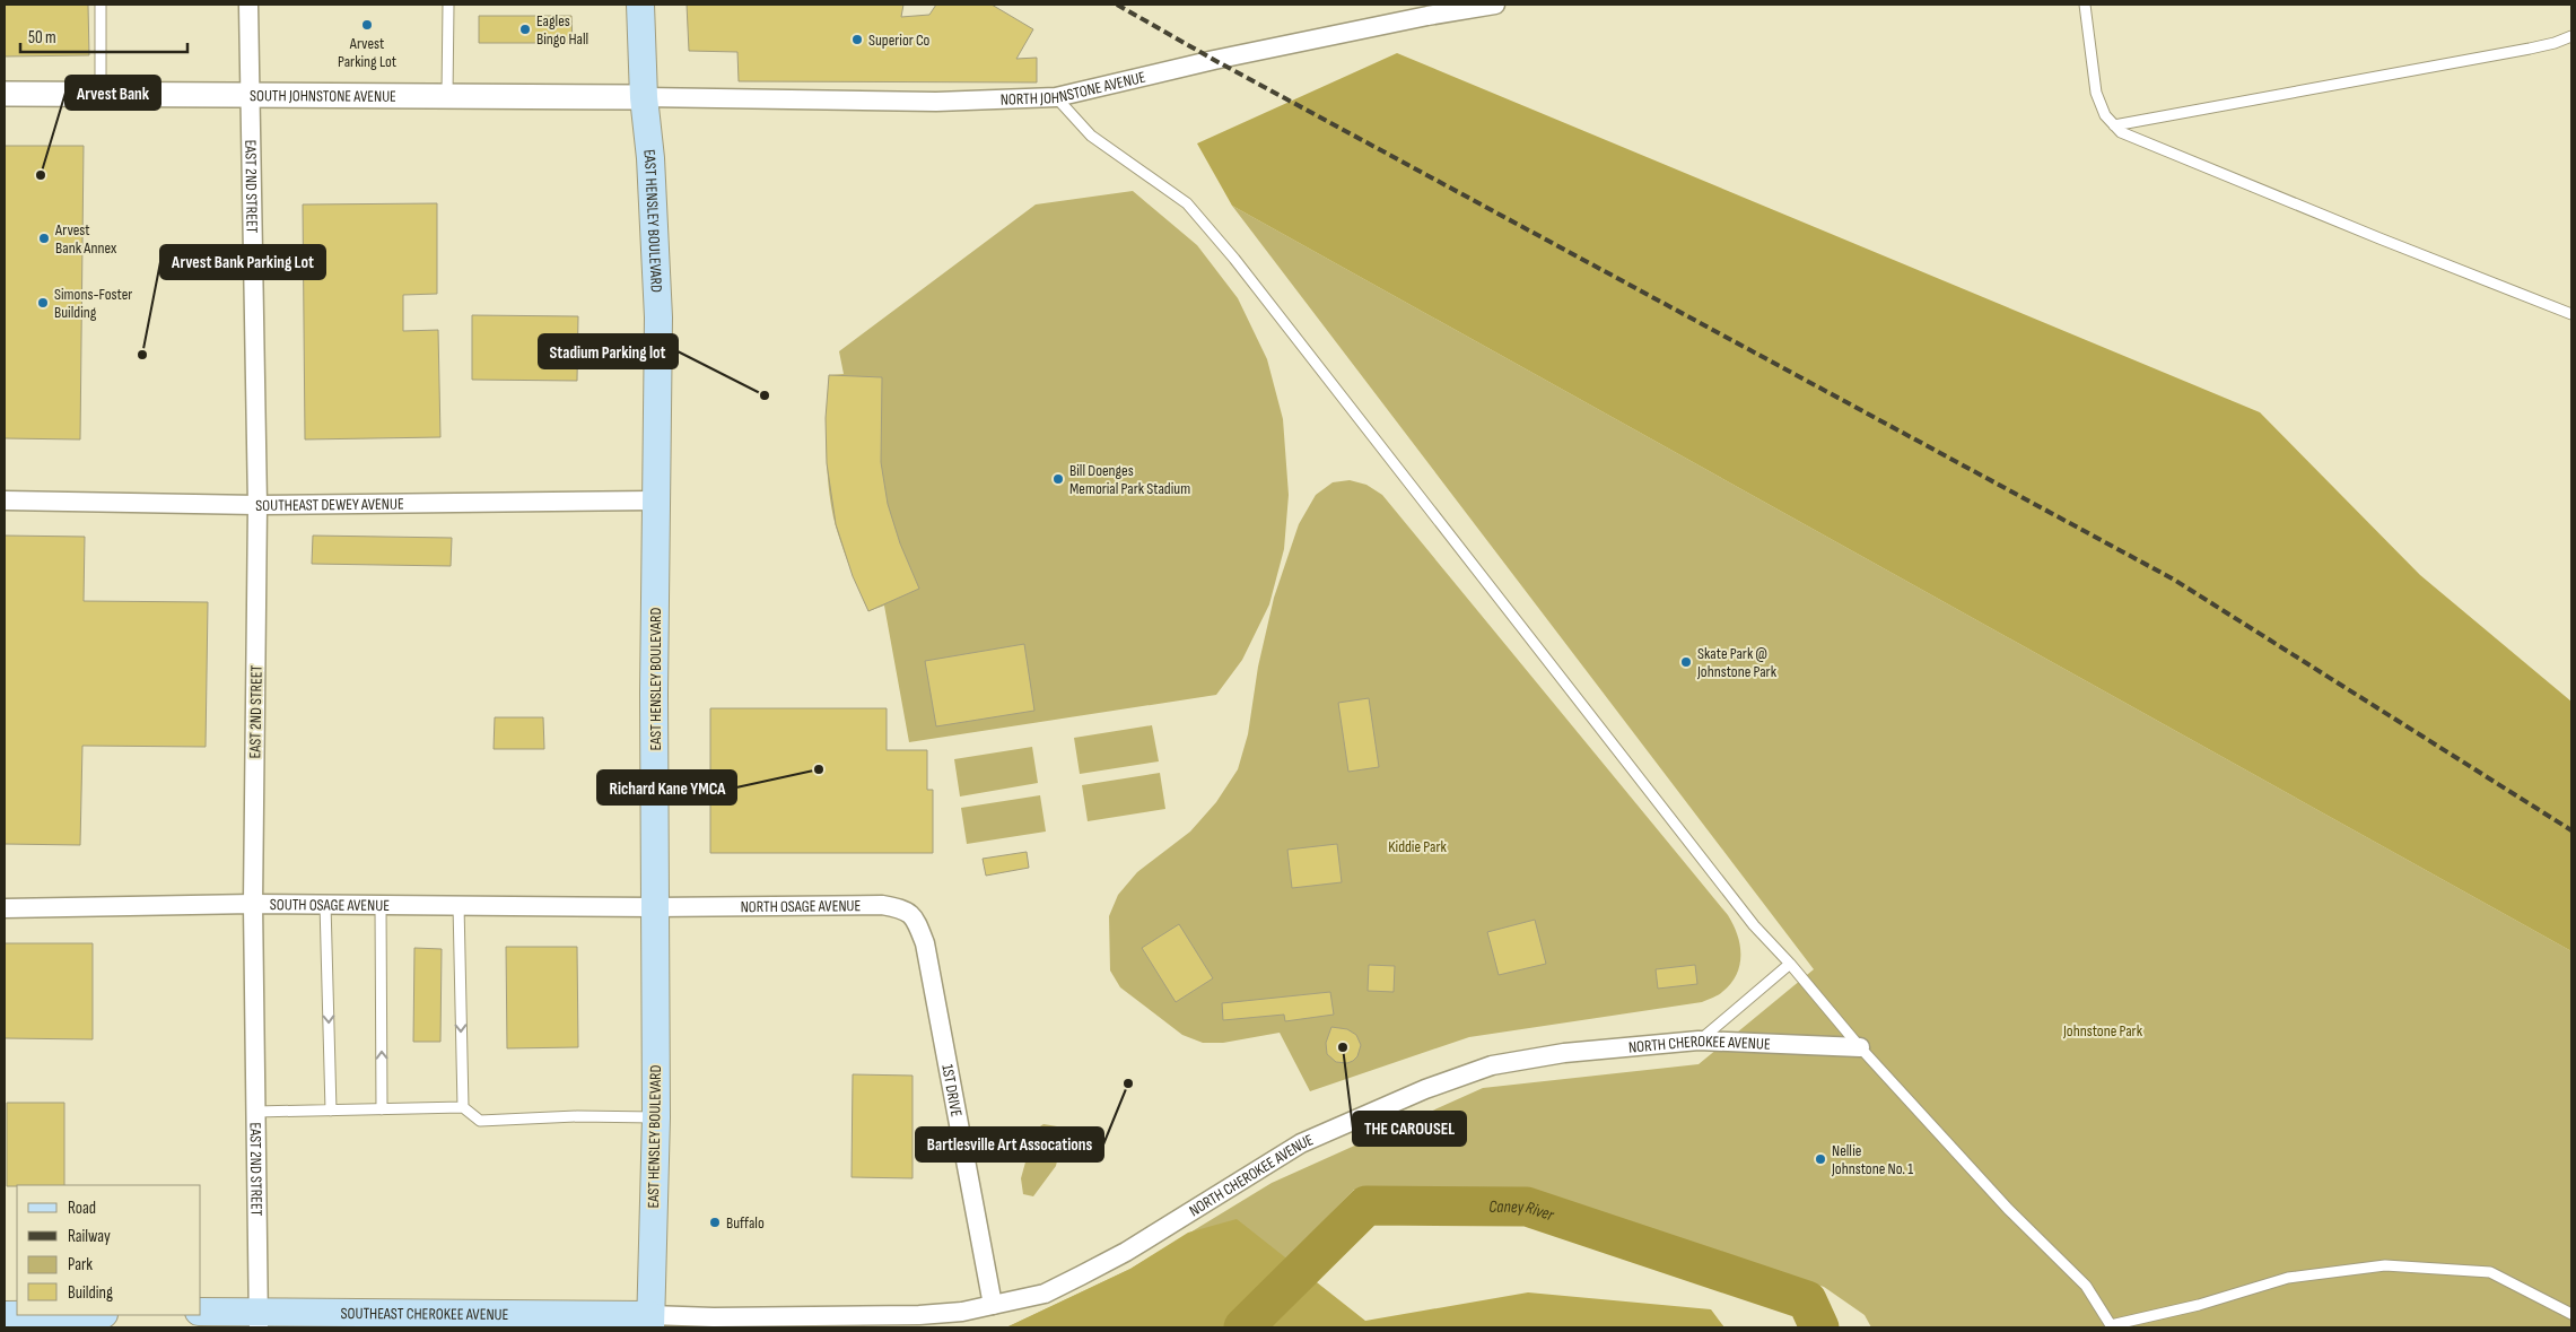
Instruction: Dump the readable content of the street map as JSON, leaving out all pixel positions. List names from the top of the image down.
{
  "streets": {
    "main road": ["EAST HENSLEY BOULEVARD", "SOUTHEAST CHEROKEE AVENUE"],
    "street": [
      "NORTH JOHNSTONE AVENUE",
      "SOUTH JOHNSTONE AVENUE",
      "EAST 2ND STREET",
      "SOUTHEAST DEWEY AVENUE",
      "SOUTH OSAGE AVENUE",
      "NORTH OSAGE AVENUE",
      "NORTH CHEROKEE AVENUE",
      "1ST DRIVE"
    ]
  },
  "crossings": [
    ["NORTH JOHNSTONE AVENUE", "SOUTH JOHNSTONE AVENUE"],
    ["NORTH JOHNSTONE AVENUE", "EAST HENSLEY BOULEVARD"],
    ["SOUTH JOHNSTONE AVENUE", "EAST 2ND STREET"],
    ["SOUTH JOHNSTONE AVENUE", "EAST HENSLEY BOULEVARD"],
    ["EAST 2ND STREET", "SOUTHEAST DEWEY AVENUE"],
    ["EAST 2ND STREET", "SOUTH OSAGE AVENUE"],
    ["EAST 2ND STREET", "SOUTHEAST CHEROKEE AVENUE"],
    ["EAST HENSLEY BOULEVARD", "SOUTHEAST DEWEY AVENUE"],
    ["EAST HENSLEY BOULEVARD", "SOUTH OSAGE AVENUE"],
    ["EAST HENSLEY BOULEVARD", "NORTH OSAGE AVENUE"],
    ["EAST HENSLEY BOULEVARD", "NORTH CHEROKEE AVENUE"],
    ["EAST HENSLEY BOULEVARD", "SOUTHEAST CHEROKEE AVENUE"],
    ["SOUTH OSAGE AVENUE", "NORTH OSAGE AVENUE"],
    ["NORTH OSAGE AVENUE", "1ST DRIVE"],
    ["NORTH CHEROKEE AVENUE", "1ST DRIVE"],
    ["NORTH CHEROKEE AVENUE", "SOUTHEAST CHEROKEE AVENUE"]
  ],
  "water": ["Caney River"],
  "parks": ["Kiddie Park", "Johnstone Park"],
  "places": [
    "Arvest Parking Lot",
    "Eagles Bingo Hall",
    "Superior Co",
    "Arvest Bank",
    "Arvest Bank Annex",
    "Simons-Foster Building",
    "Arvest Bank Parking Lot",
    "Stadium Parking lot",
    "Bill Doenges Memorial Park Stadium",
    "Skate Park @ Johnstone Park",
    "Richard Kane YMCA",
    "THE CAROUSEL",
    "Bartlesville Art Assocations",
    "Nellie Johnstone No. 1",
    "Buffalo"
  ],
  "legend": [
    "Road",
    "Railway",
    "Park",
    "Building"
  ],
  "scale_bar": "50 m"
}
